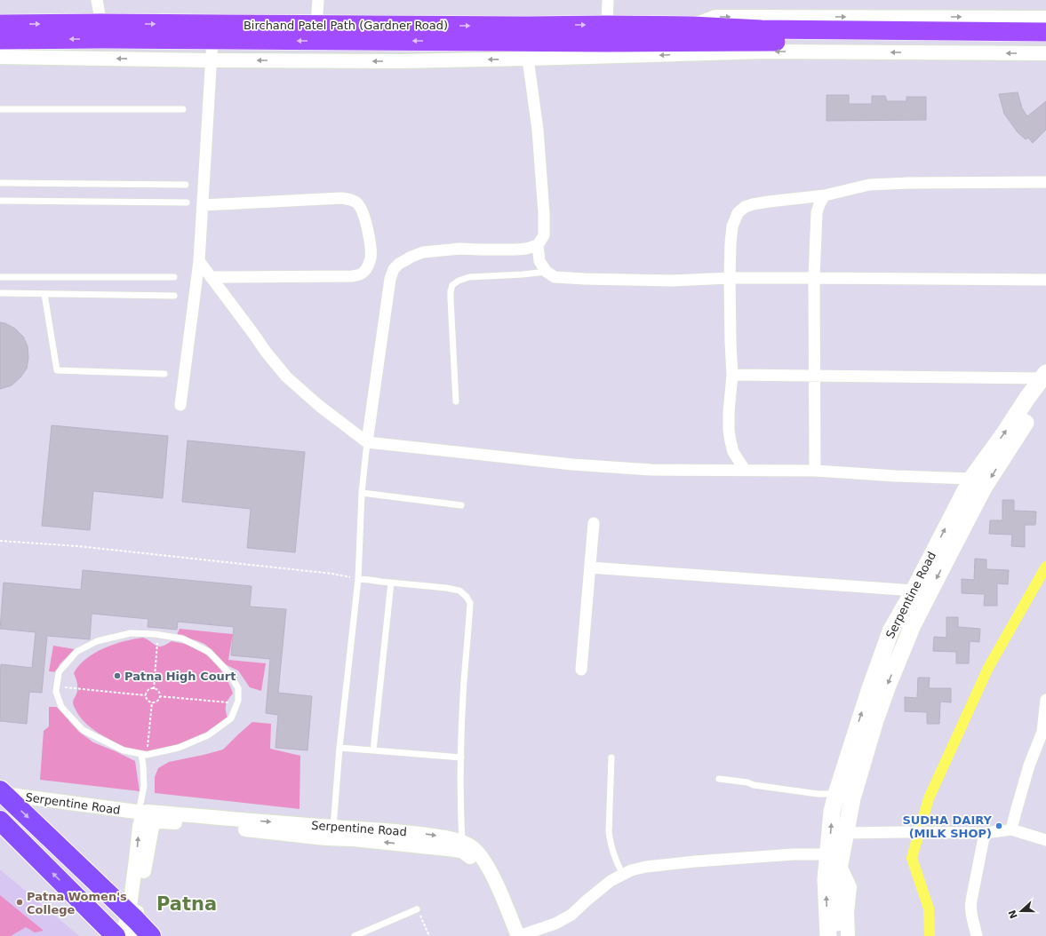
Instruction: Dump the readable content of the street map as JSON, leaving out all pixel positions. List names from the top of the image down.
{
  "streets": {
    "main road": ["Birchand Patel Path (Gardner Road)", "Serpentine Road"]
  },
  "districts": ["Patna"],
  "places": ["Patna High Court", "SUDHA DAIRY (MILK SHOP)", "Patna Women's College"],
  "north": "left"
}
